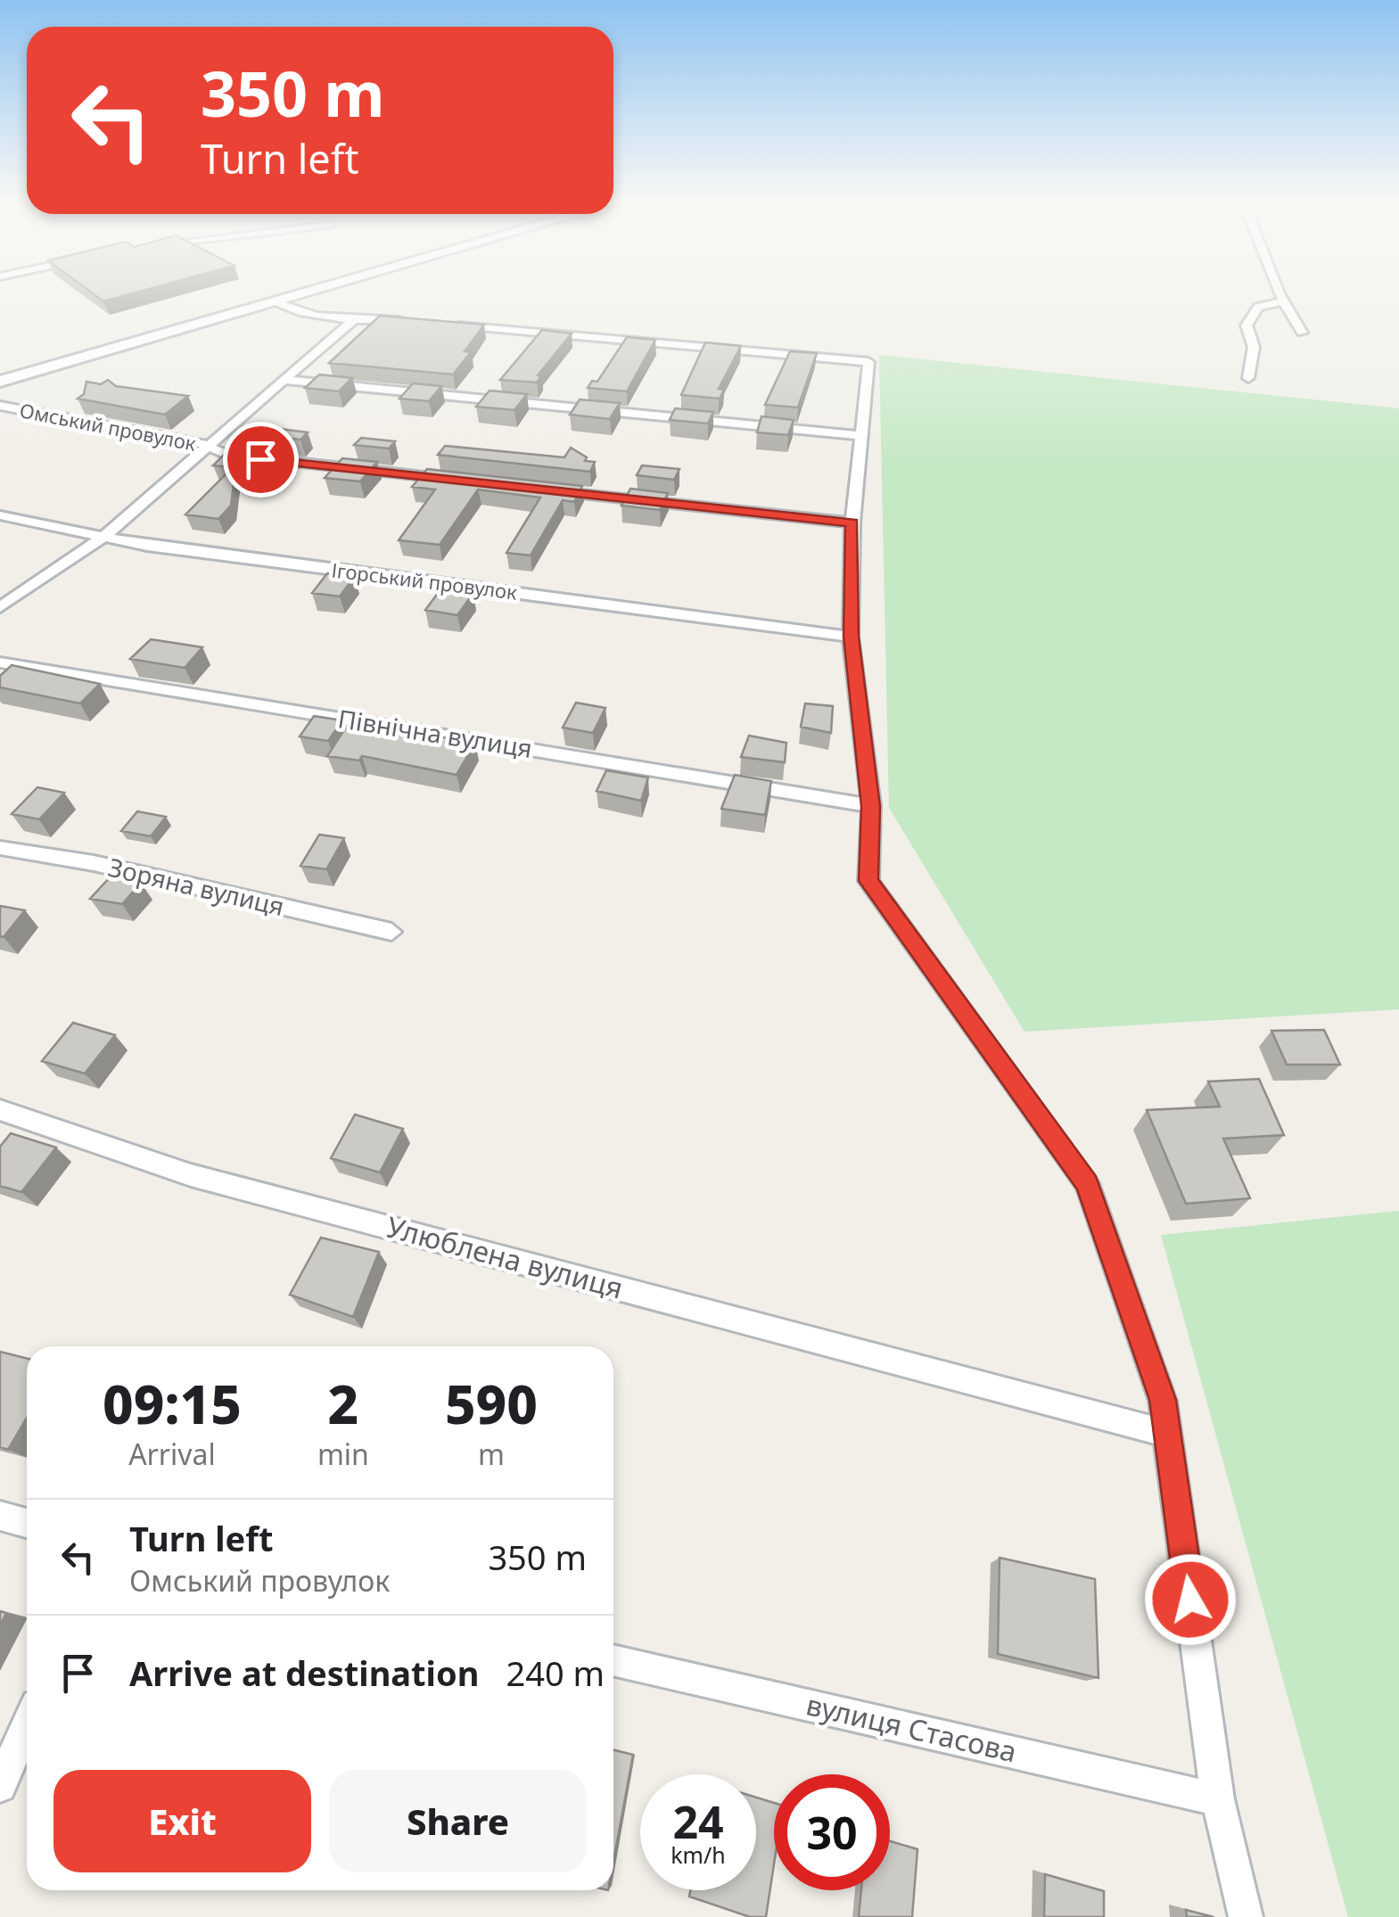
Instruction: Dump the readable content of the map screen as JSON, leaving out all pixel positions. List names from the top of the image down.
{
  "streets": {
    "street": [
      "Омський провулок",
      "Ігорський провулок",
      "Північна вулиця",
      "Зоряна вулиця",
      "Улюблена вулиця",
      "вулиця Стасова"
    ]
  },
  "page": {
    "turn": ["350 m", "Turn left"],
    "eta": [
      "09:15",
      "Arrival",
      "2",
      "min",
      "590",
      "m"
    ],
    "list": [
      {
        "name": "Turn left",
        "note": "Омський провулок",
        "value": "350 m"
      },
      {
        "name": "Arrive at destination",
        "value": "240 m"
      }
    ],
    "buttons": ["Exit", "Share"],
    "speed": "24 km/h",
    "limit": "30"
  }
}
